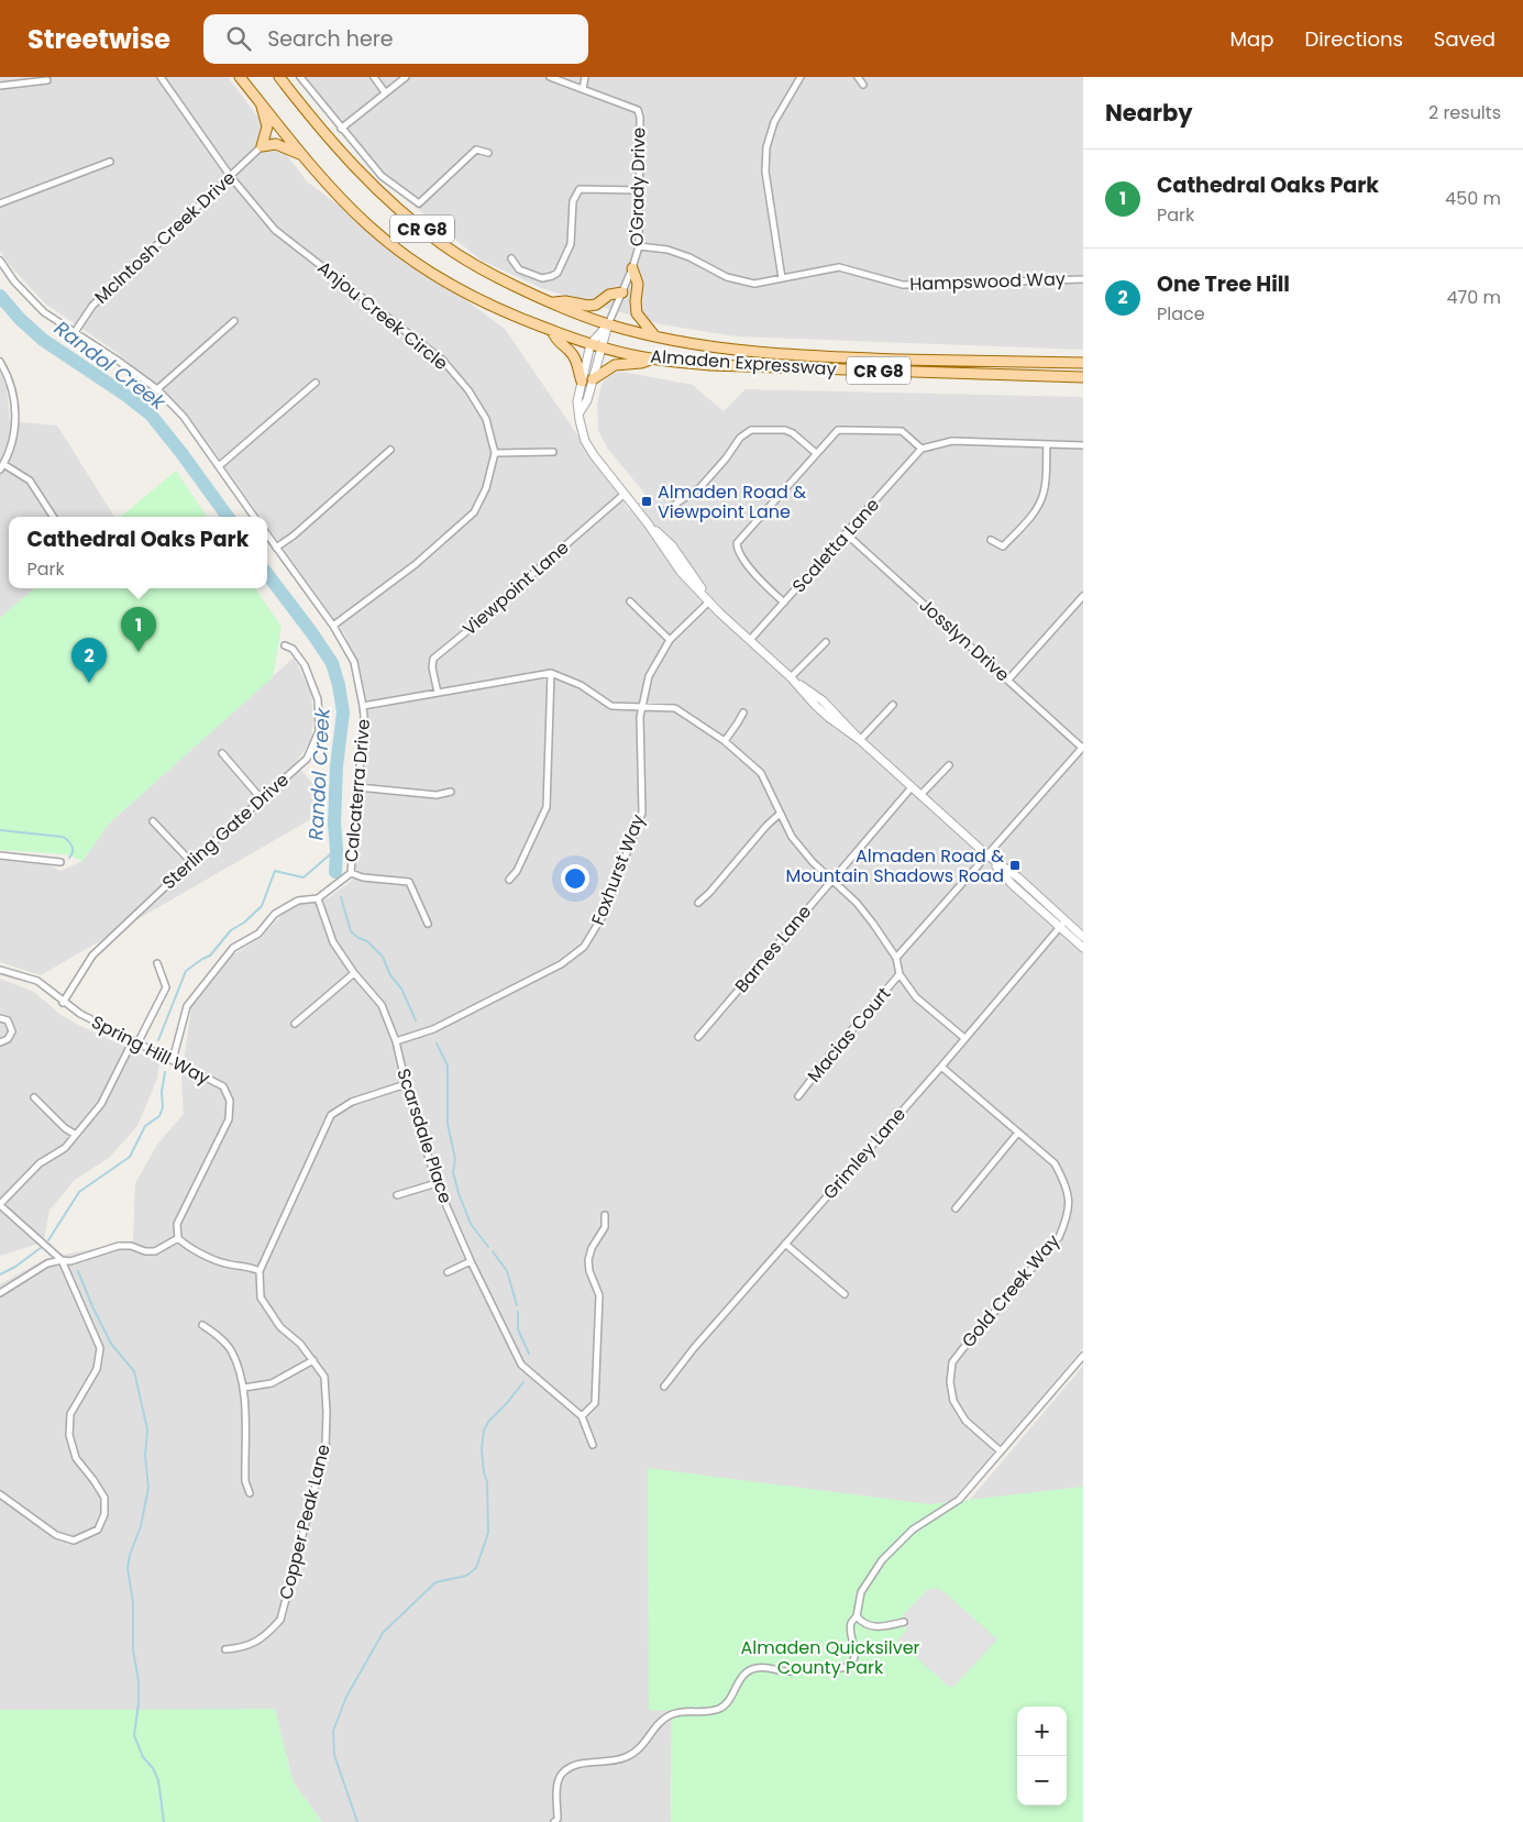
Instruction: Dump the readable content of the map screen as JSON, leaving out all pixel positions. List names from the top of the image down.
{
  "streets": {
    "main road": ["CR G8", "Almaden Expressway"],
    "street": [
      "O'Grady Drive",
      "McIntosh Creek Drive",
      "Hampswood Way",
      "Anjou Creek Circle",
      "Scaletta Lane",
      "Viewpoint Lane",
      "Josslyn Drive",
      "Calcaterra Drive",
      "Sterling Gate Drive",
      "Foxhurst Way",
      "Barnes Lane",
      "Macias Court",
      "Spring Hill Way",
      "Scarsdale Place",
      "Grimley Lane",
      "Gold Creek Way",
      "Copper Peak Lane"
    ]
  },
  "crossings": [
    ["O'Grady Drive", "Hampswood Way"],
    ["O'Grady Drive", "Almaden Expressway"],
    ["McIntosh Creek Drive", "Anjou Creek Circle"],
    ["Anjou Creek Circle", "Calcaterra Drive"],
    ["Scaletta Lane", "Josslyn Drive"],
    ["Calcaterra Drive", "Spring Hill Way"],
    ["Calcaterra Drive", "Scarsdale Place"],
    ["Sterling Gate Drive", "Spring Hill Way"],
    ["Foxhurst Way", "Scarsdale Place"],
    ["Scarsdale Place", "Copper Peak Lane"],
    ["Grimley Lane", "Gold Creek Way"]
  ],
  "water": ["Randol Creek"],
  "parks": ["Almaden Quicksilver County Park"],
  "places": {
    "transit": ["Almaden Road & Viewpoint Lane", "Almaden Road & Mountain Shadows Road"]
  },
  "page": {
    "header": "Streetwise",
    "search": "Search here",
    "nav": ["Map", "Directions", "Saved"],
    "heading": ["Nearby", "2 results"],
    "list": [
      {
        "mark": "1",
        "name": "Cathedral Oaks Park",
        "note": "Park",
        "value": "450 m"
      },
      {
        "mark": "2",
        "name": "One Tree Hill",
        "note": "Place",
        "value": "470 m"
      }
    ],
    "popup": ["Cathedral Oaks Park", "Park"],
    "pins": ["1", "2"],
    "map_buttons": ["+", "−"]
  }
}
